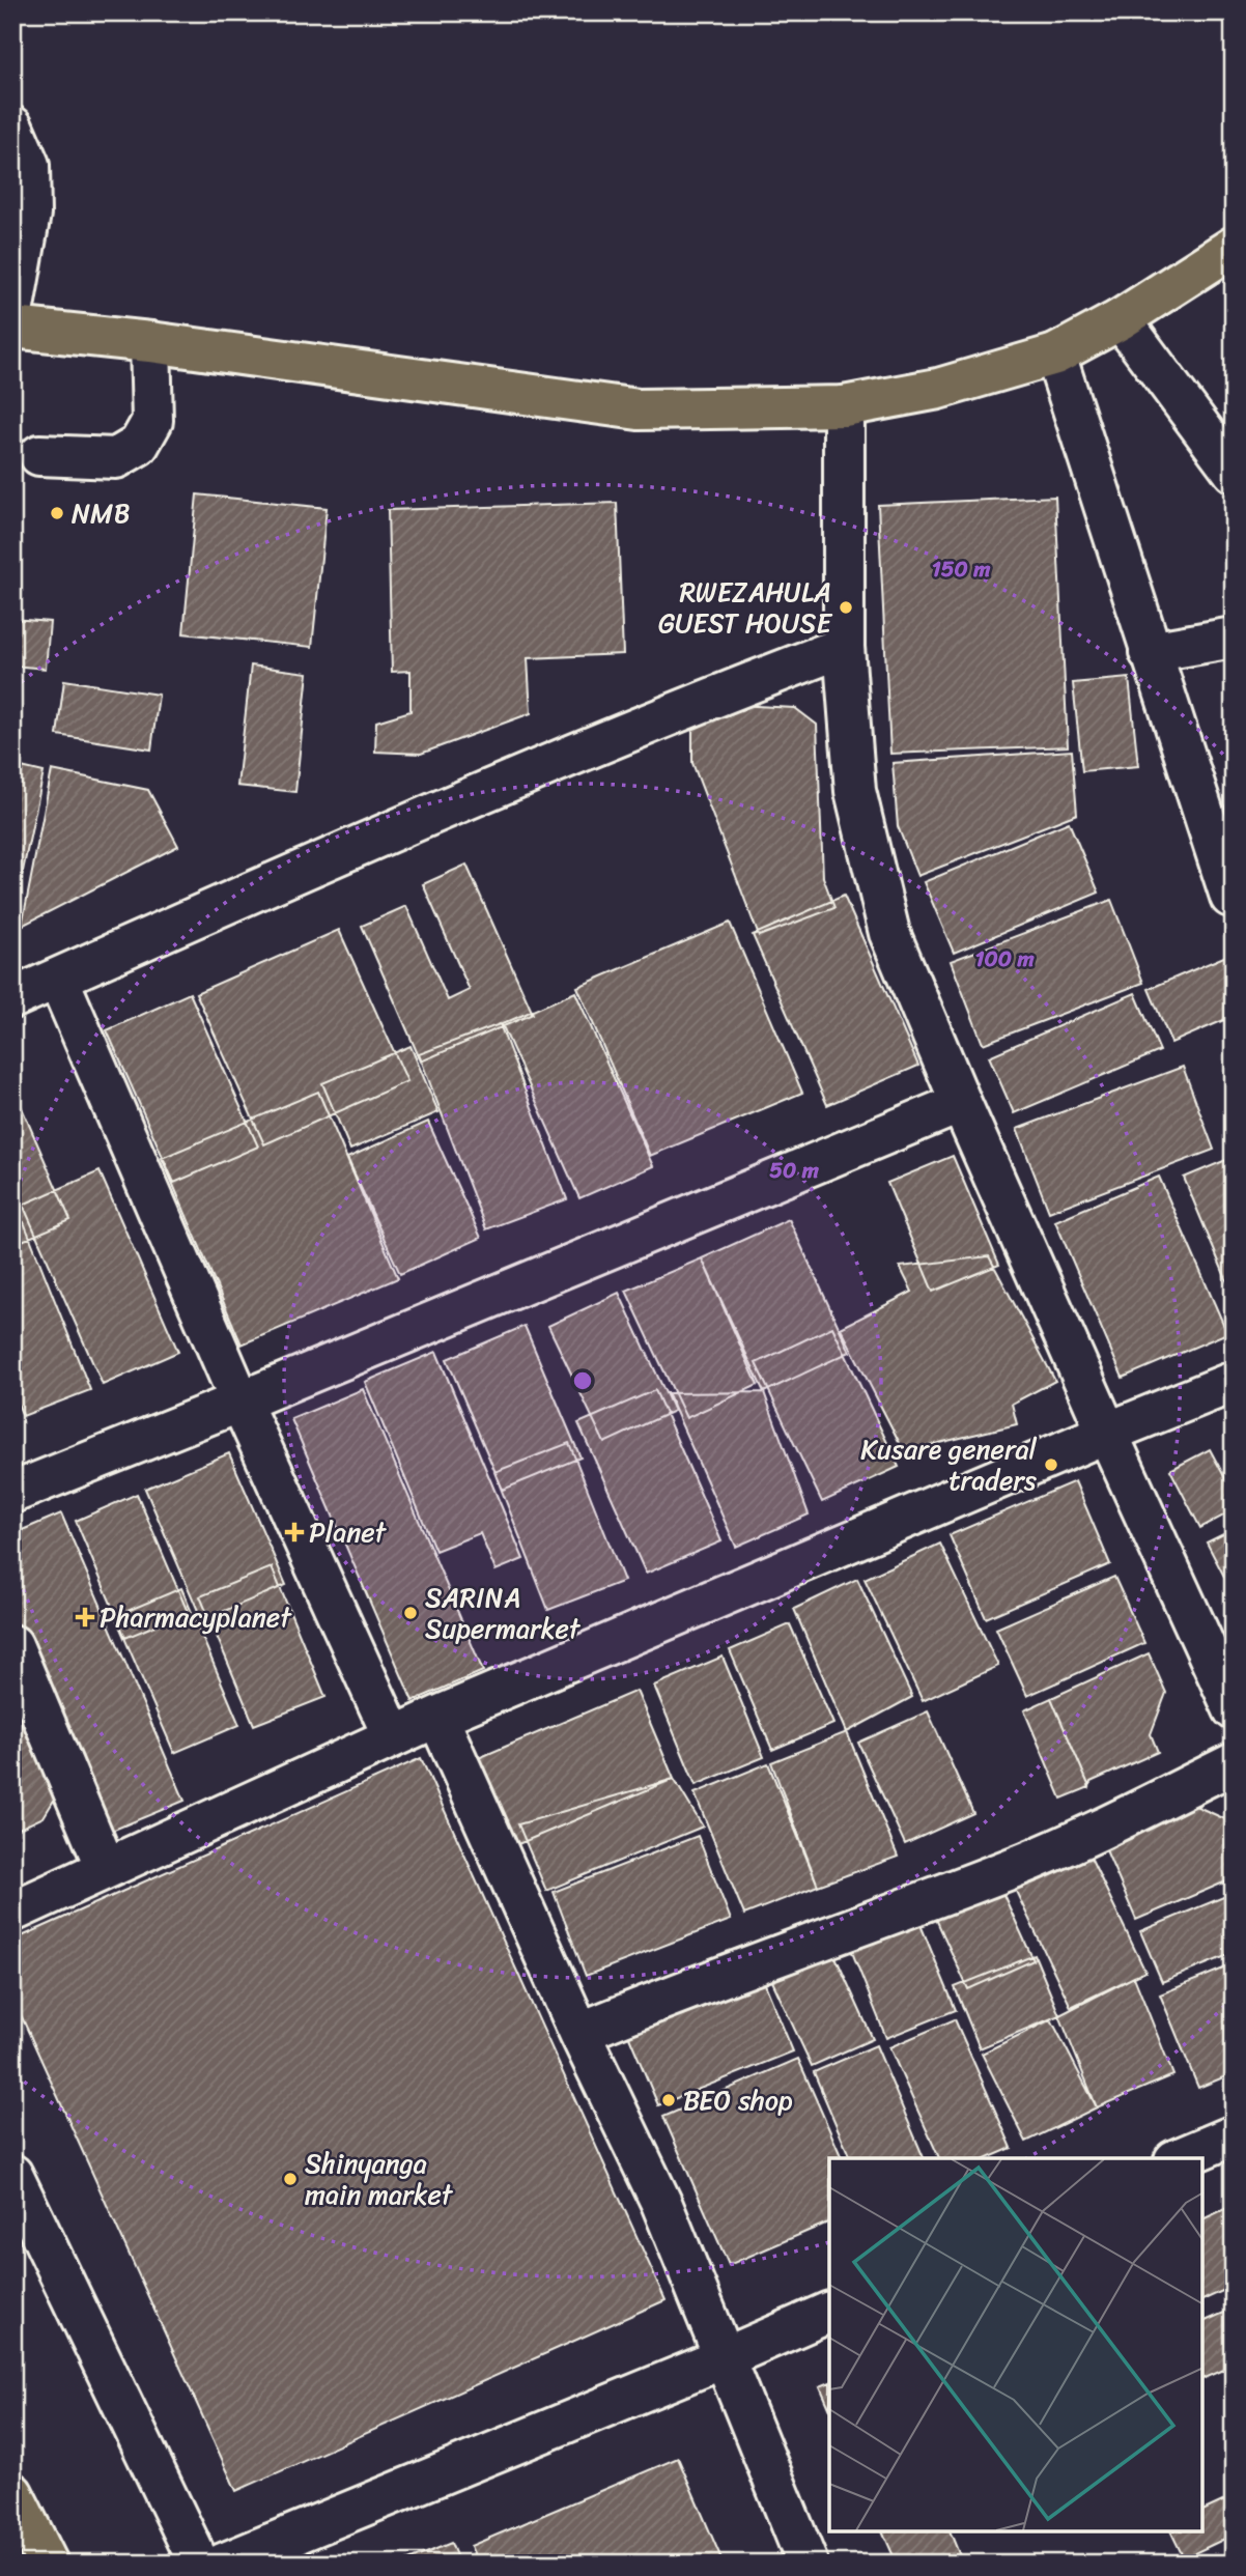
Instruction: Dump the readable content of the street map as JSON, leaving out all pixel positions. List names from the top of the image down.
{
  "places": {
    "other": [
      "NMB",
      "RWEZAHULA GUEST HOUSE",
      "Kusare general traders",
      "SARINA Supermarket",
      "BEO shop",
      "Shinyanga main market"
    ],
    "health": ["Planet", "Pharmacyplanet"]
  },
  "rings": ["150 m", "100 m", "50 m"]
}
